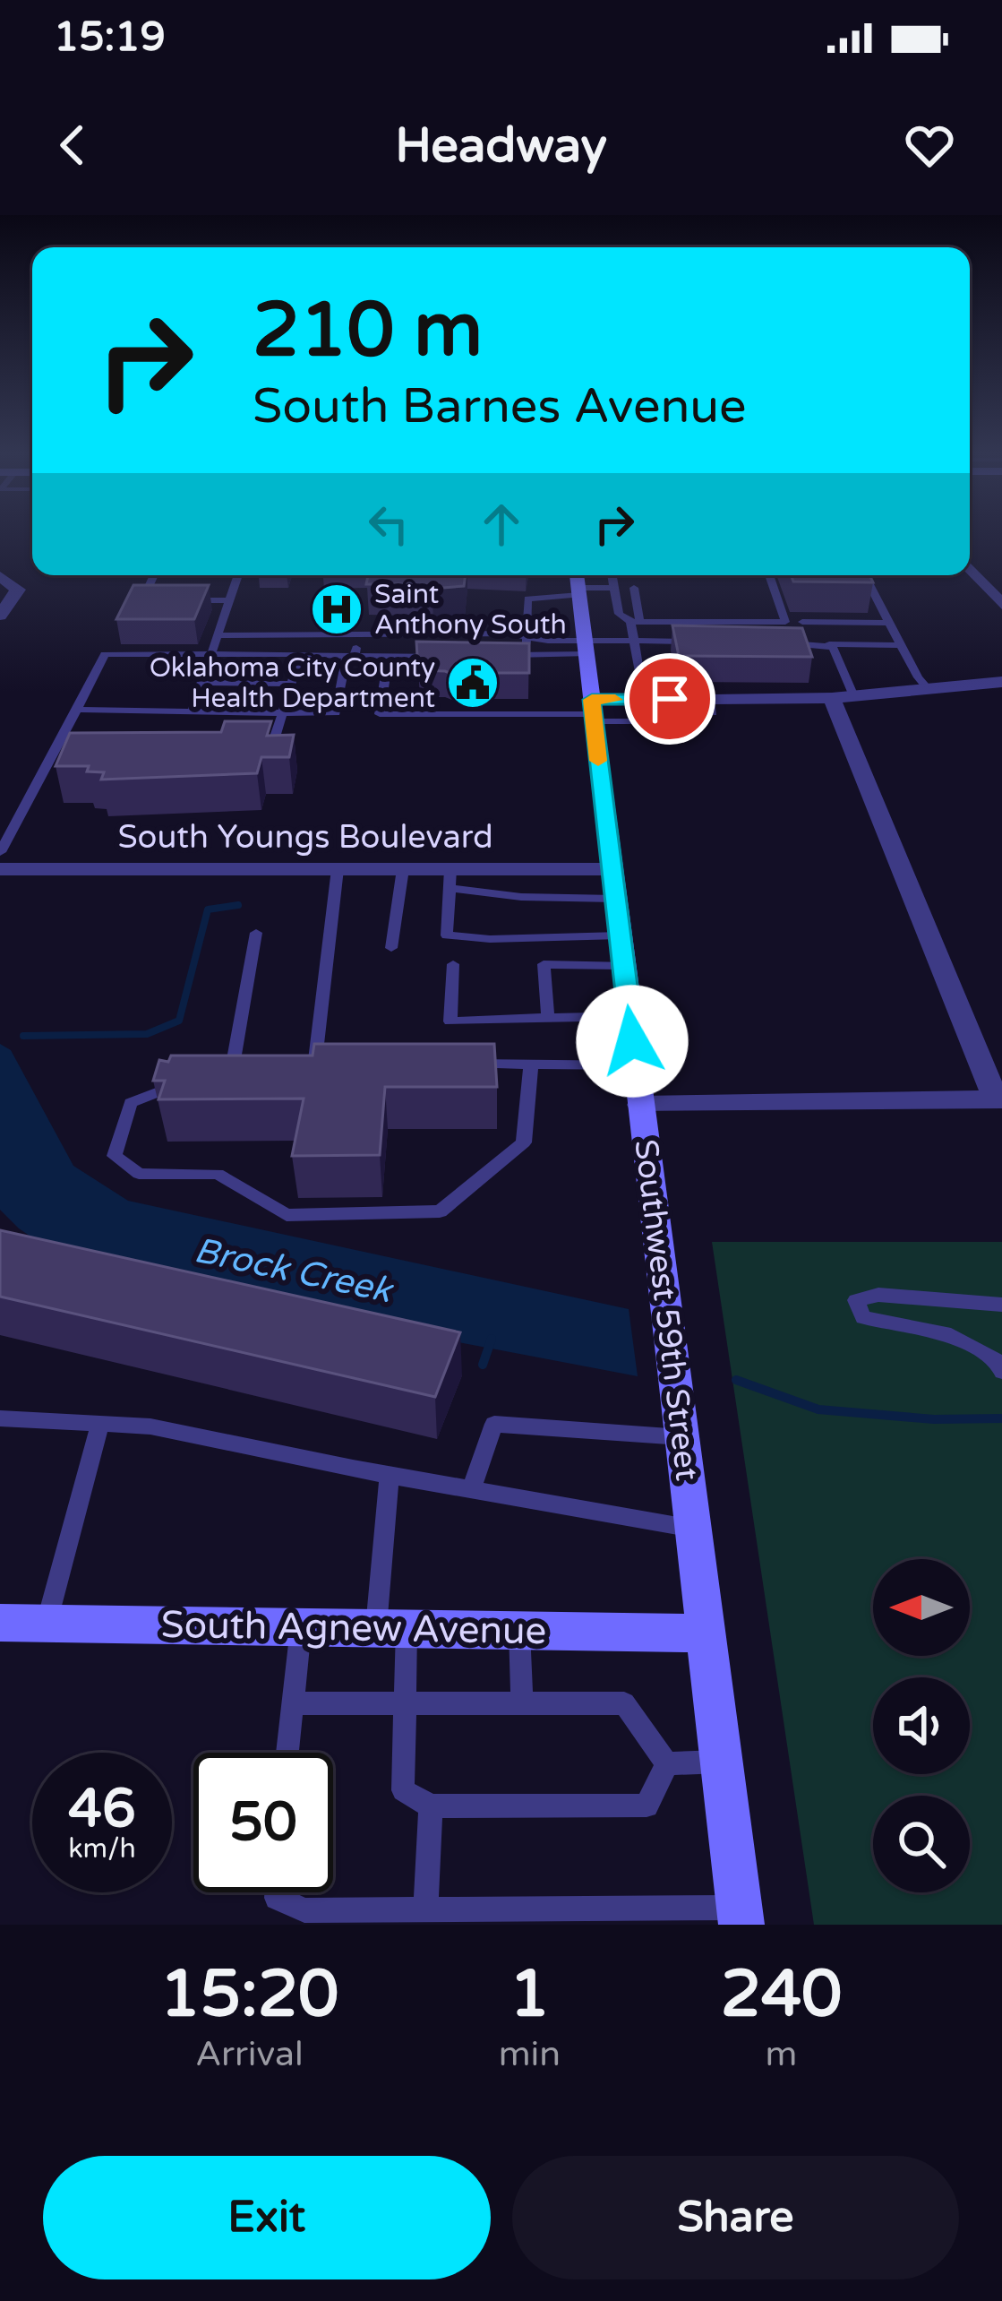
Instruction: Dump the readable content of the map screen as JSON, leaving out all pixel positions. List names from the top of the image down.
{
  "streets": {
    "main road": ["Southwest 59th Street", "South Agnew Avenue"],
    "street": ["South Youngs Boulevard"]
  },
  "crossings": [
    ["South Youngs Boulevard", "Southwest 59th Street"],
    ["Southwest 59th Street", "South Agnew Avenue"]
  ],
  "water": ["Brock Creek"],
  "places": {
    "hospital": ["Saint Anthony South"],
    "public building": ["Oklahoma City County Health Department"]
  },
  "north": "left",
  "page": {
    "status": "15:19",
    "header": "Headway",
    "turn": ["210 m", "South Barnes Avenue"],
    "speed": "46 km/h",
    "limit": "50",
    "eta": [
      "15:20",
      "Arrival",
      "1",
      "min",
      "240",
      "m"
    ],
    "buttons": ["Exit", "Share"]
  }
}
